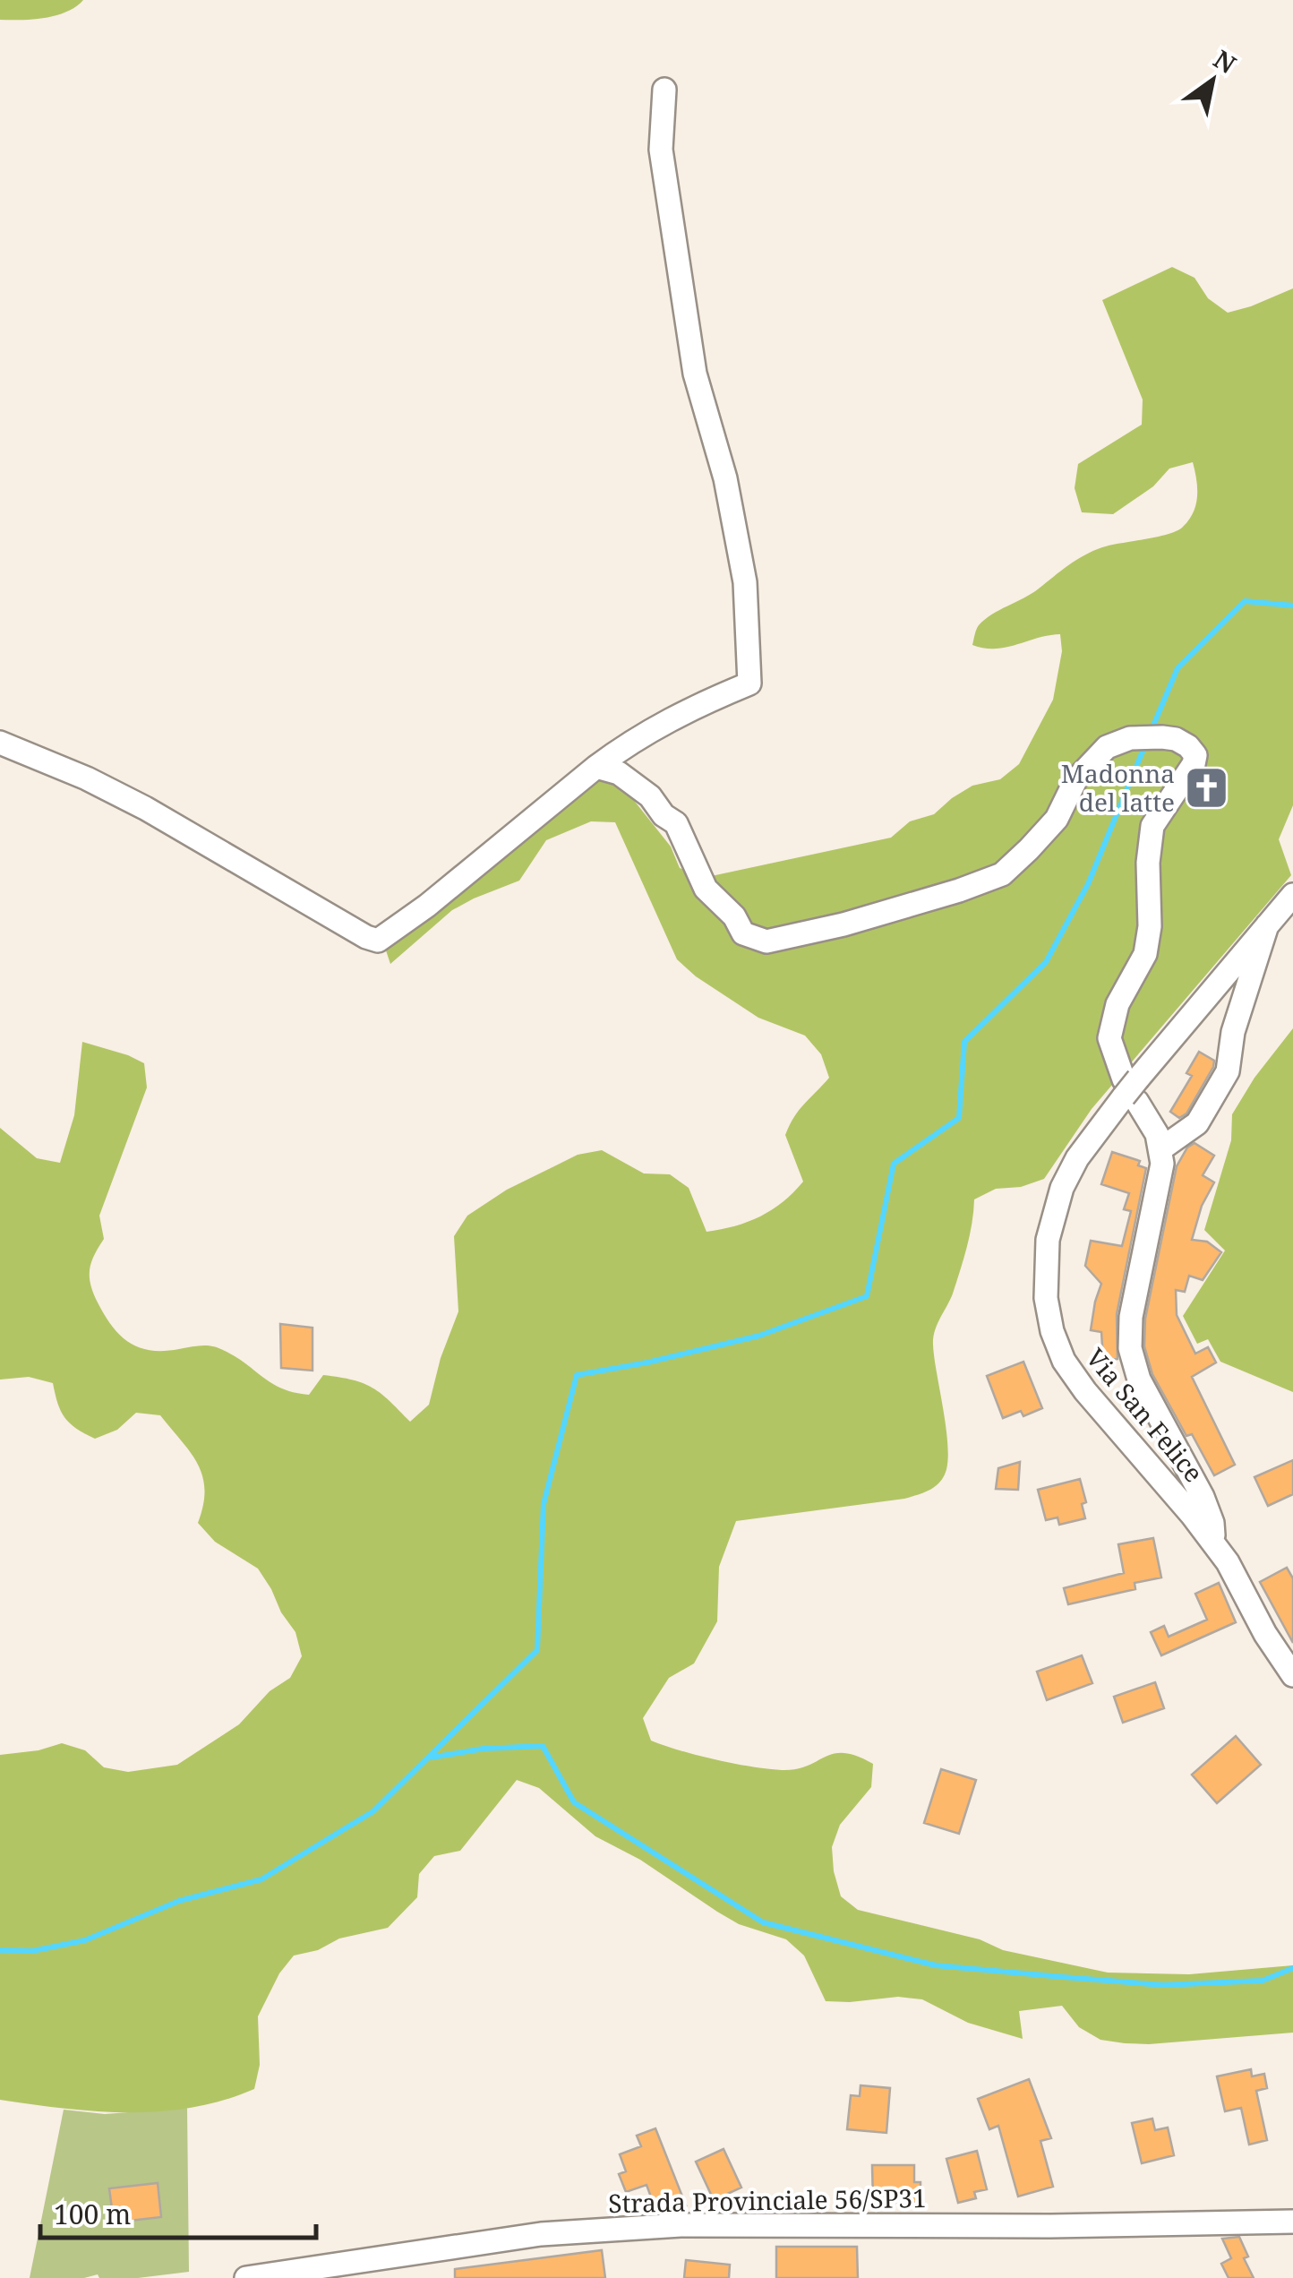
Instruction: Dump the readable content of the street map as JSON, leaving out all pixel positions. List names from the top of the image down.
{
  "streets": {
    "street": ["Via San Felice", "Strada Provinciale 56/SP31"]
  },
  "places": {
    "church": ["Madonna del latte"]
  },
  "scale_bar": "100 m",
  "north": "top right"
}
